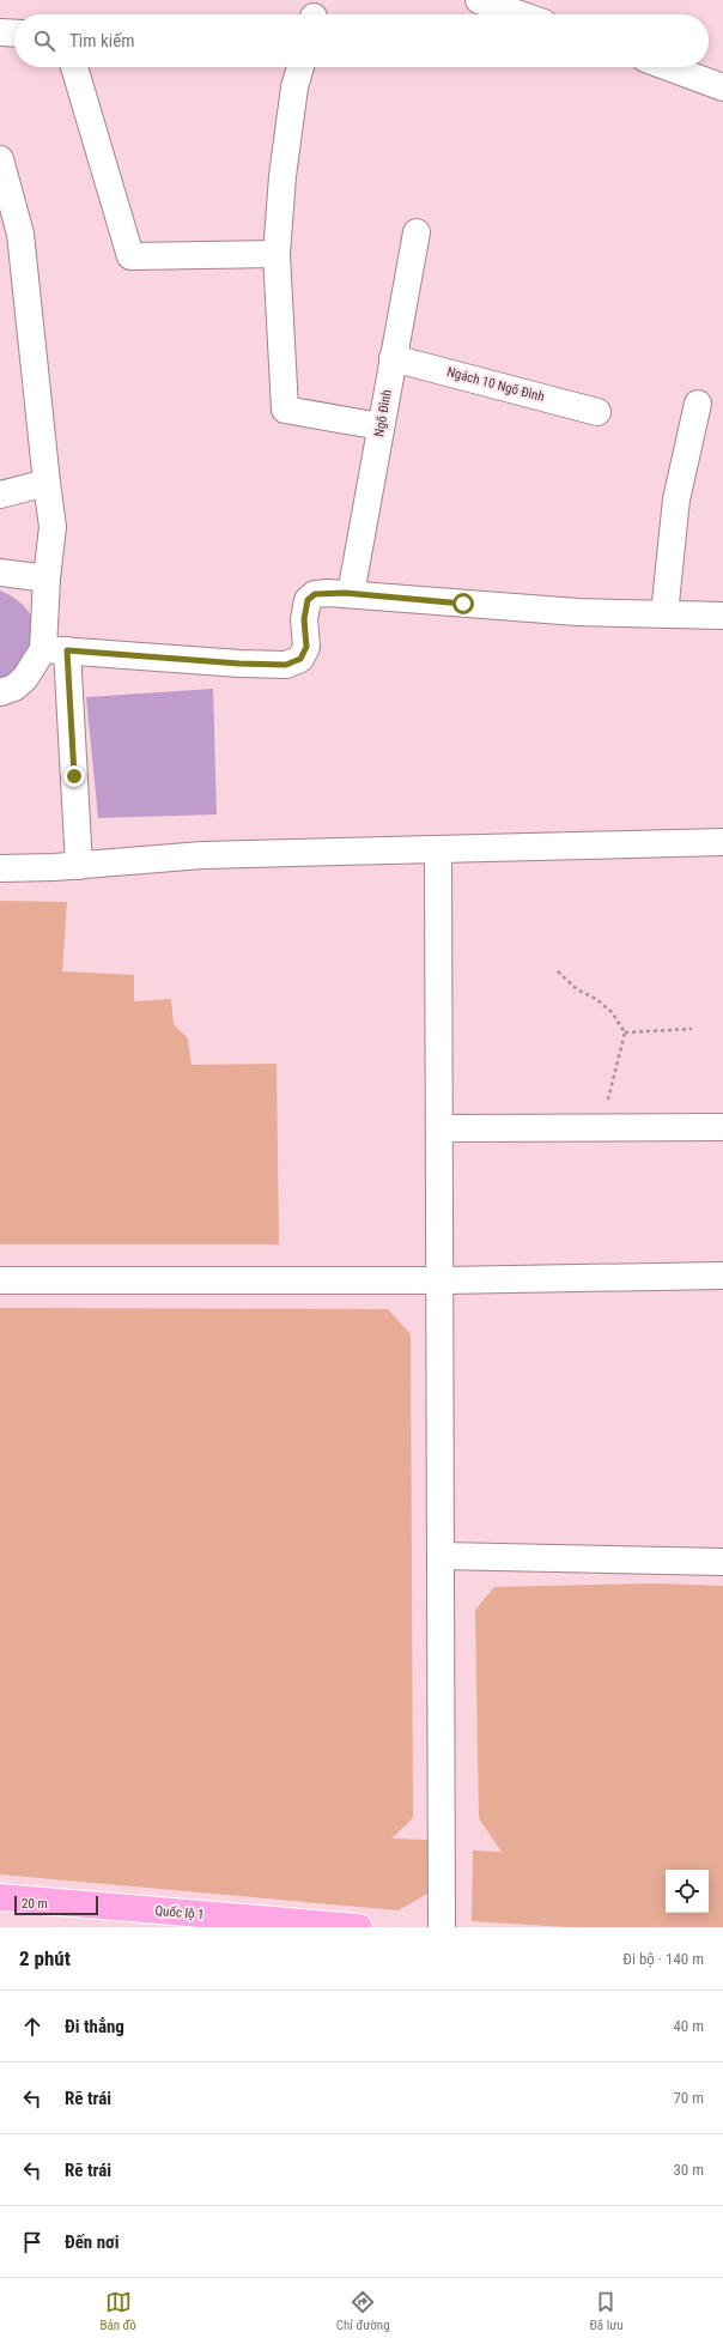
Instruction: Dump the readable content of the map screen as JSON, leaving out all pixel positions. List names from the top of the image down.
{
  "streets": {
    "highway": ["Quốc lộ 1"],
    "street": ["Ngách 10 Ngõ Đình", "Ngõ Đình"]
  },
  "crossings": [
    ["Ngách 10 Ngõ Đình", "Ngõ Đình"]
  ],
  "scale_bar": "20 m",
  "page": {
    "search": "Tìm kiếm",
    "scale": "20 m",
    "heading": ["2 phút", "Đi bộ · 140 m"],
    "list": [
      ["Đi thẳng", "40 m"],
      ["Rẽ trái", "70 m"],
      ["Rẽ trái", "30 m"],
      "Đến nơi"
    ],
    "nav": ["Bản đồ", "Chỉ đường", "Đã lưu"]
  }
}
